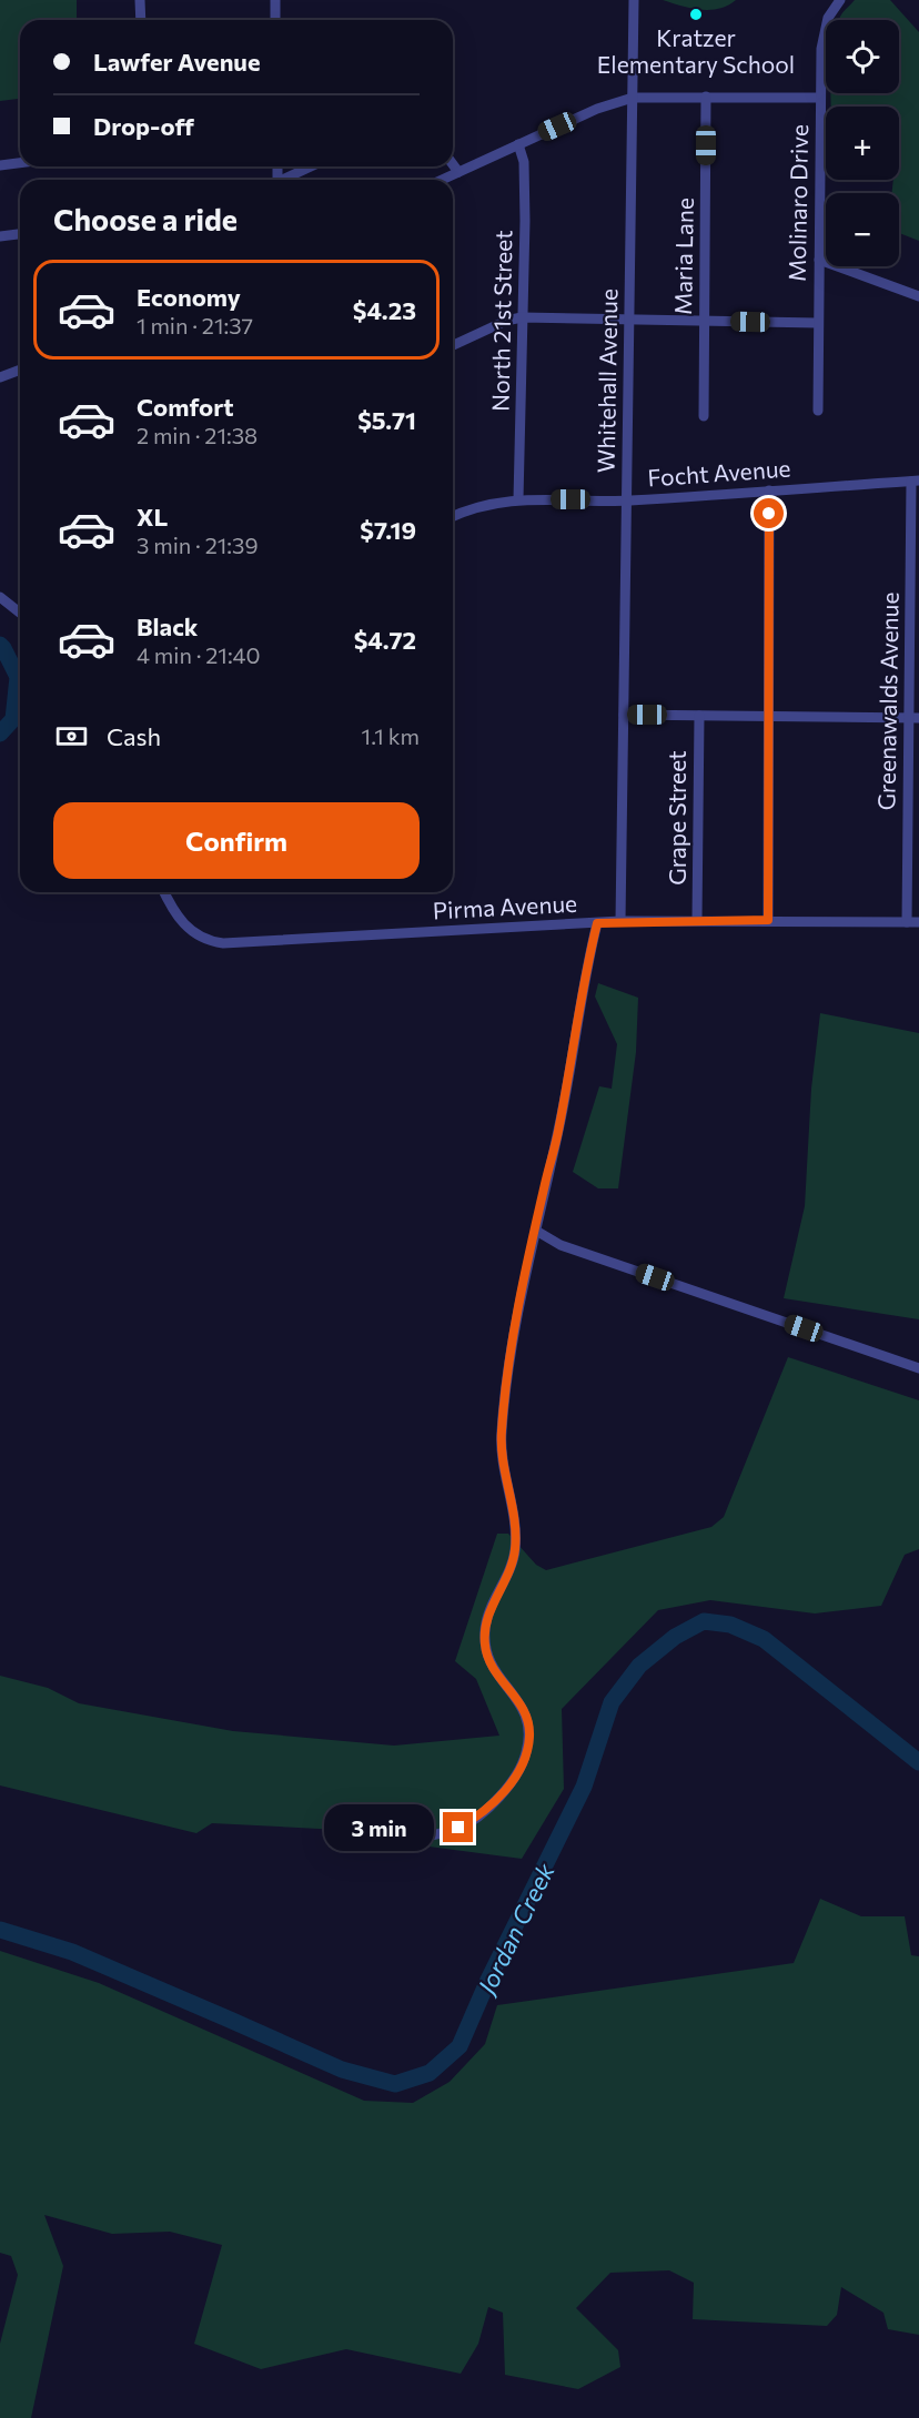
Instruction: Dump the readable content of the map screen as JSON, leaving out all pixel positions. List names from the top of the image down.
{
  "streets": {
    "street": [
      "Molinaro Drive",
      "Maria Lane",
      "North 21st Street",
      "Whitehall Avenue",
      "Focht Avenue",
      "Greenawalds Avenue",
      "Grape Street",
      "Pirma Avenue"
    ]
  },
  "crossings": [
    ["North 21st Street", "Focht Avenue"],
    ["Whitehall Avenue", "Focht Avenue"],
    ["Whitehall Avenue", "Pirma Avenue"],
    ["Focht Avenue", "Greenawalds Avenue"],
    ["Greenawalds Avenue", "Pirma Avenue"],
    ["Grape Street", "Pirma Avenue"]
  ],
  "water": ["Jordan Creek"],
  "places": ["Kratzer Elementary School"],
  "page": {
    "map_buttons": ["+", "−"],
    "banner": ["Lawfer Avenue", "Drop-off"],
    "heading": "Choose a ride",
    "list": [
      {
        "name": "Economy",
        "note": "1 min · 21:37",
        "value": "$4.23"
      },
      {
        "name": "Comfort",
        "note": "2 min · 21:38",
        "value": "$5.71"
      },
      {
        "name": "XL",
        "note": "3 min · 21:39",
        "value": "$7.19"
      },
      {
        "name": "Black",
        "note": "4 min · 21:40",
        "value": "$4.72"
      }
    ],
    "pay": ["Cash", "1.1 km"],
    "buttons": "Confirm",
    "bubble": "3 min"
  }
}
